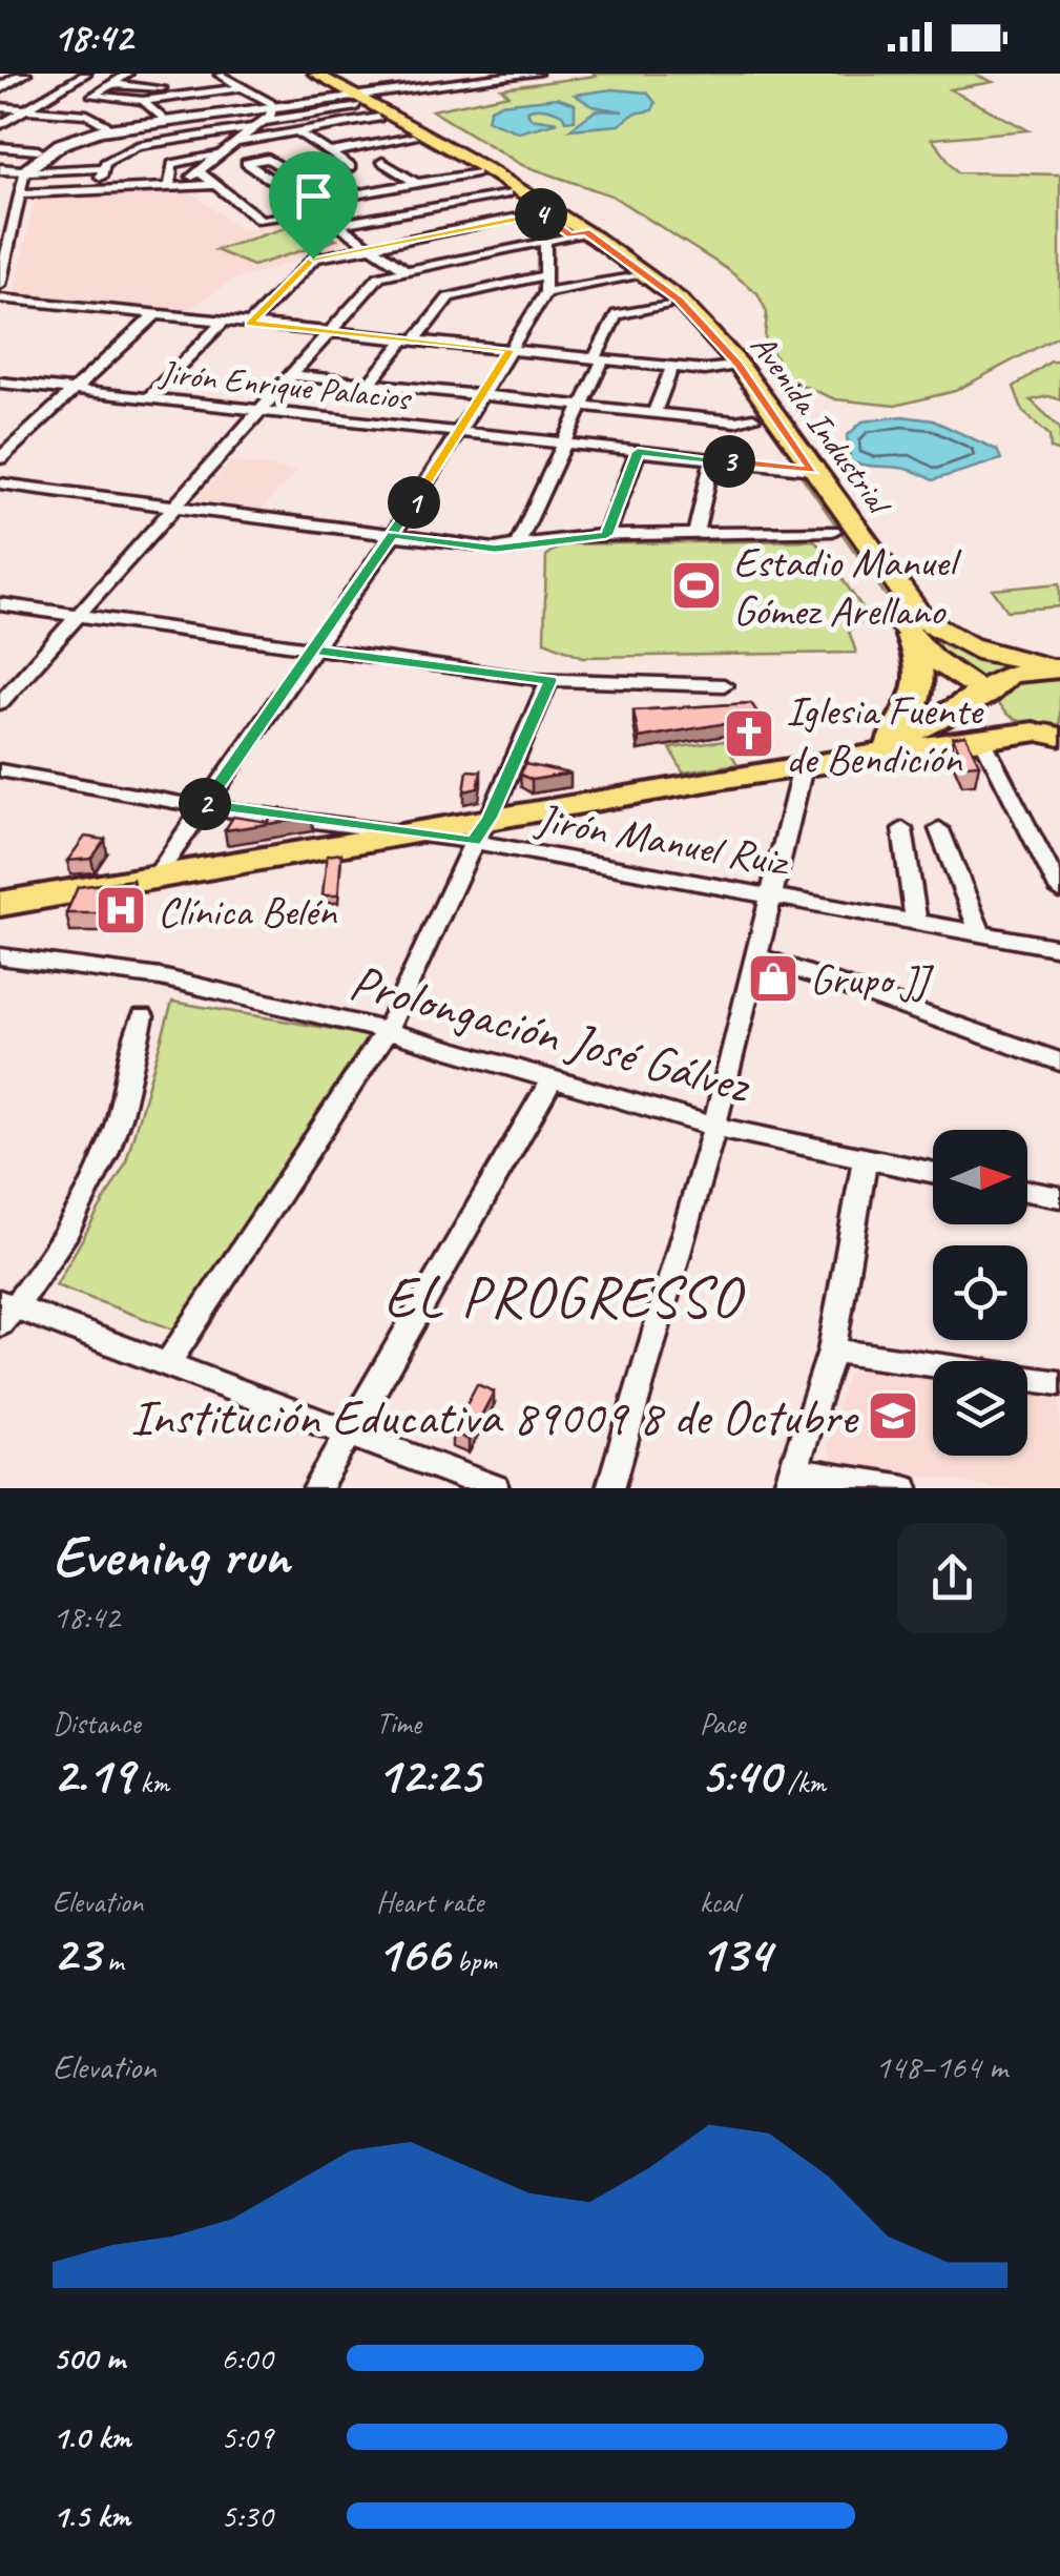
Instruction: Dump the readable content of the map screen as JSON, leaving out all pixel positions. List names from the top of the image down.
{
  "streets": {
    "main road": ["Avenida Industrial"],
    "street": ["Jirón Enrique Palacios", "Jirón Manuel Ruiz", "Prolongación José Gálvez"]
  },
  "crossings": [
    ["Jirón Enrique Palacios", "Avenida Industrial"]
  ],
  "districts": ["EL PROGRESSO"],
  "places": {
    "sports": ["Estadio Manuel Gómez Arellano"],
    "church": ["Iglesia Fuente de Bendicíón"],
    "hospital": ["Clínica Belén"],
    "shop": ["Grupo JJ"],
    "school or university": ["Institución Educativa 89009 8 de Octubre"]
  },
  "north": "right",
  "page": {
    "status": "18:42",
    "pins": [
      "4",
      "3",
      "1",
      "2"
    ],
    "heading": ["Evening run", "18:42"],
    "stats": [
      ["Distance", "2.19 km"],
      ["Time", "12:25"],
      ["Pace", "5:40 /km"],
      ["Elevation", "23 m"],
      ["Heart rate", "166 bpm"],
      ["kcal", "134"]
    ],
    "chart": ["Elevation", "148–164 m"],
    "list": [
      {
        "name": "500 m",
        "note": "6:00"
      },
      {
        "name": "1.0 km",
        "note": "5:09"
      },
      {
        "name": "1.5 km",
        "note": "5:30"
      }
    ]
  }
}
